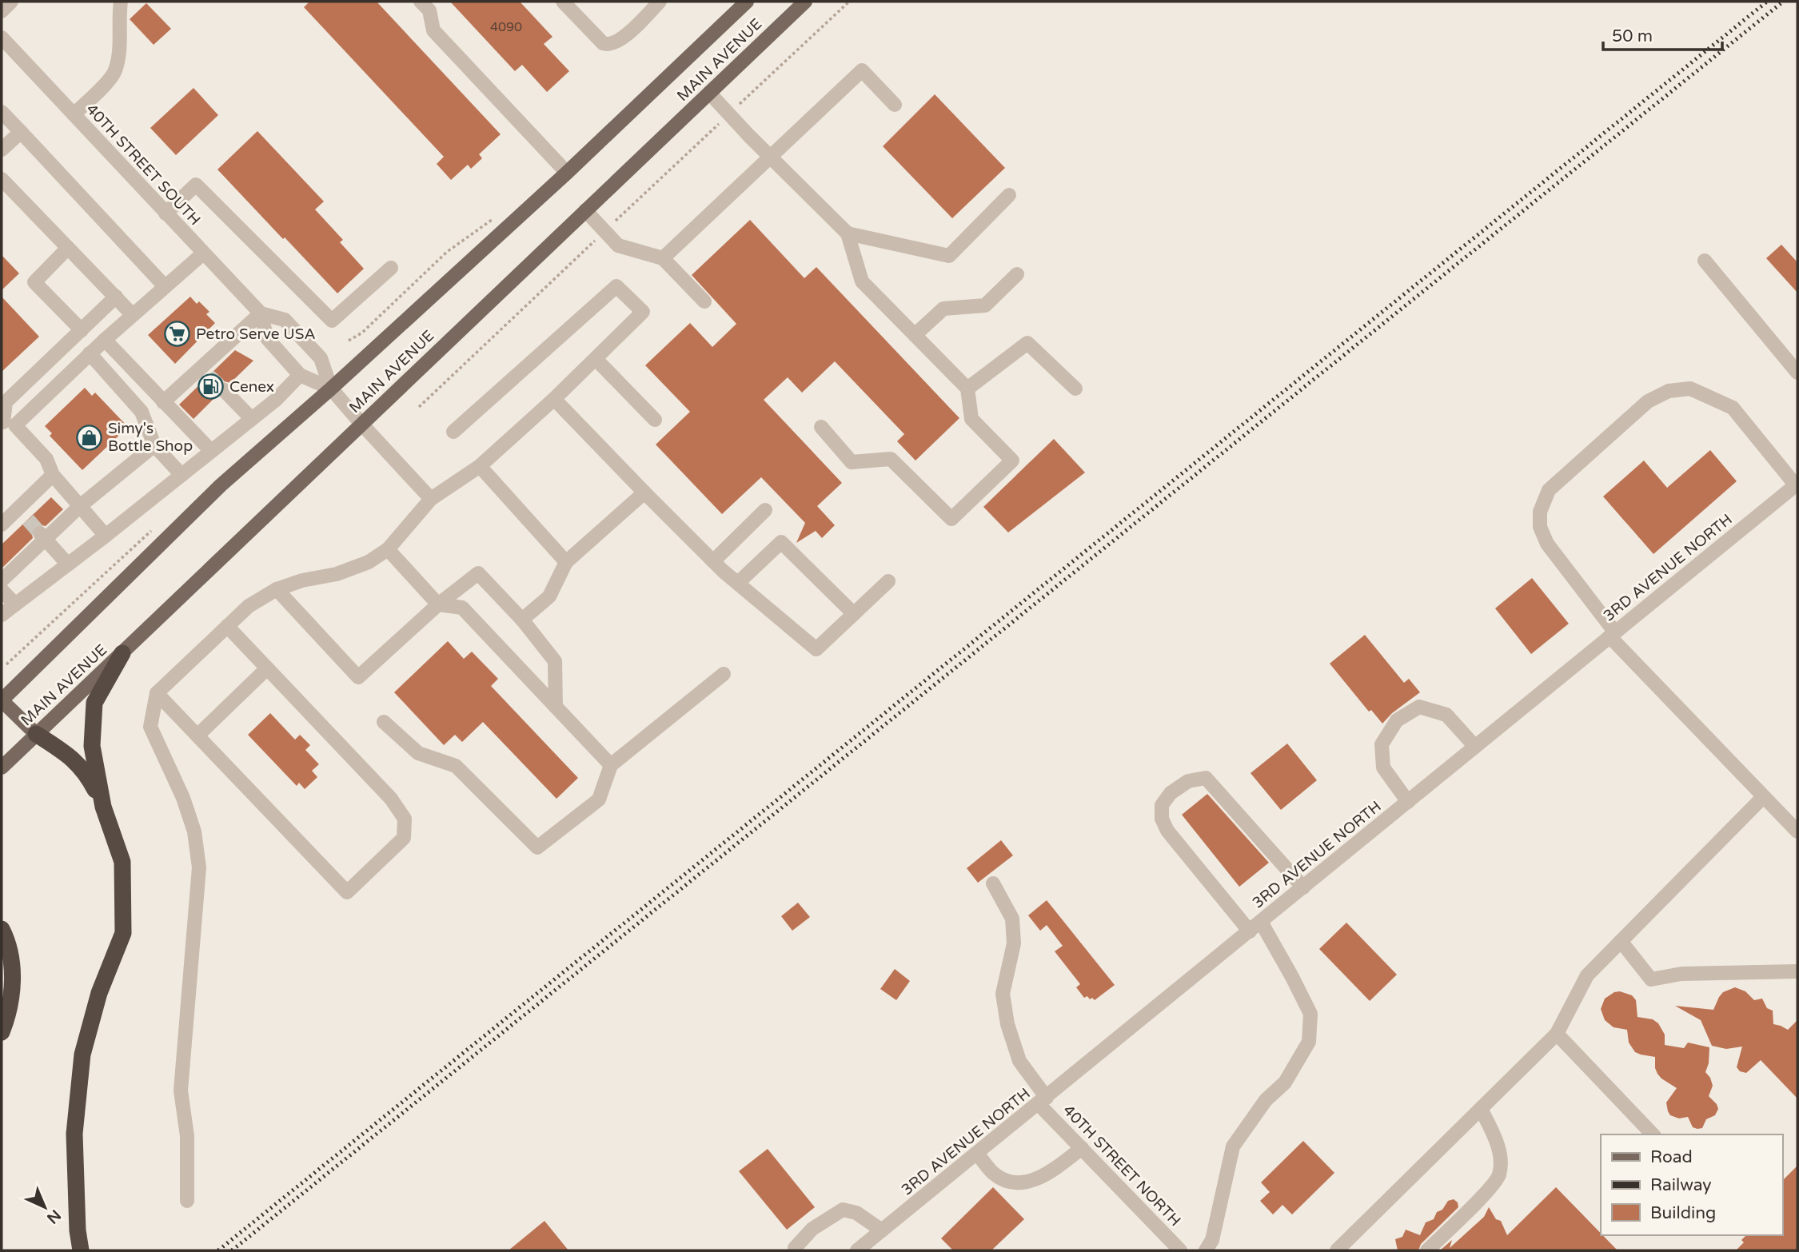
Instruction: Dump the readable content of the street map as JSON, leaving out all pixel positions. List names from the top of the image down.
{
  "streets": {
    "main road": ["MAIN AVENUE"],
    "street": ["40TH STREET SOUTH", "3RD AVENUE NORTH", "40TH STREET NORTH"]
  },
  "crossings": [
    ["MAIN AVENUE", "40TH STREET SOUTH"],
    ["3RD AVENUE NORTH", "40TH STREET NORTH"]
  ],
  "places": {
    "supermarket": ["Petro Serve USA"],
    "fuel station": ["Cenex"],
    "shop": ["Simy's Bottle Shop"]
  },
  "house_numbers": ["4090"],
  "legend": ["Road", "Railway", "Building"],
  "scale_bar": "50 m",
  "north": "bottom right"
}
